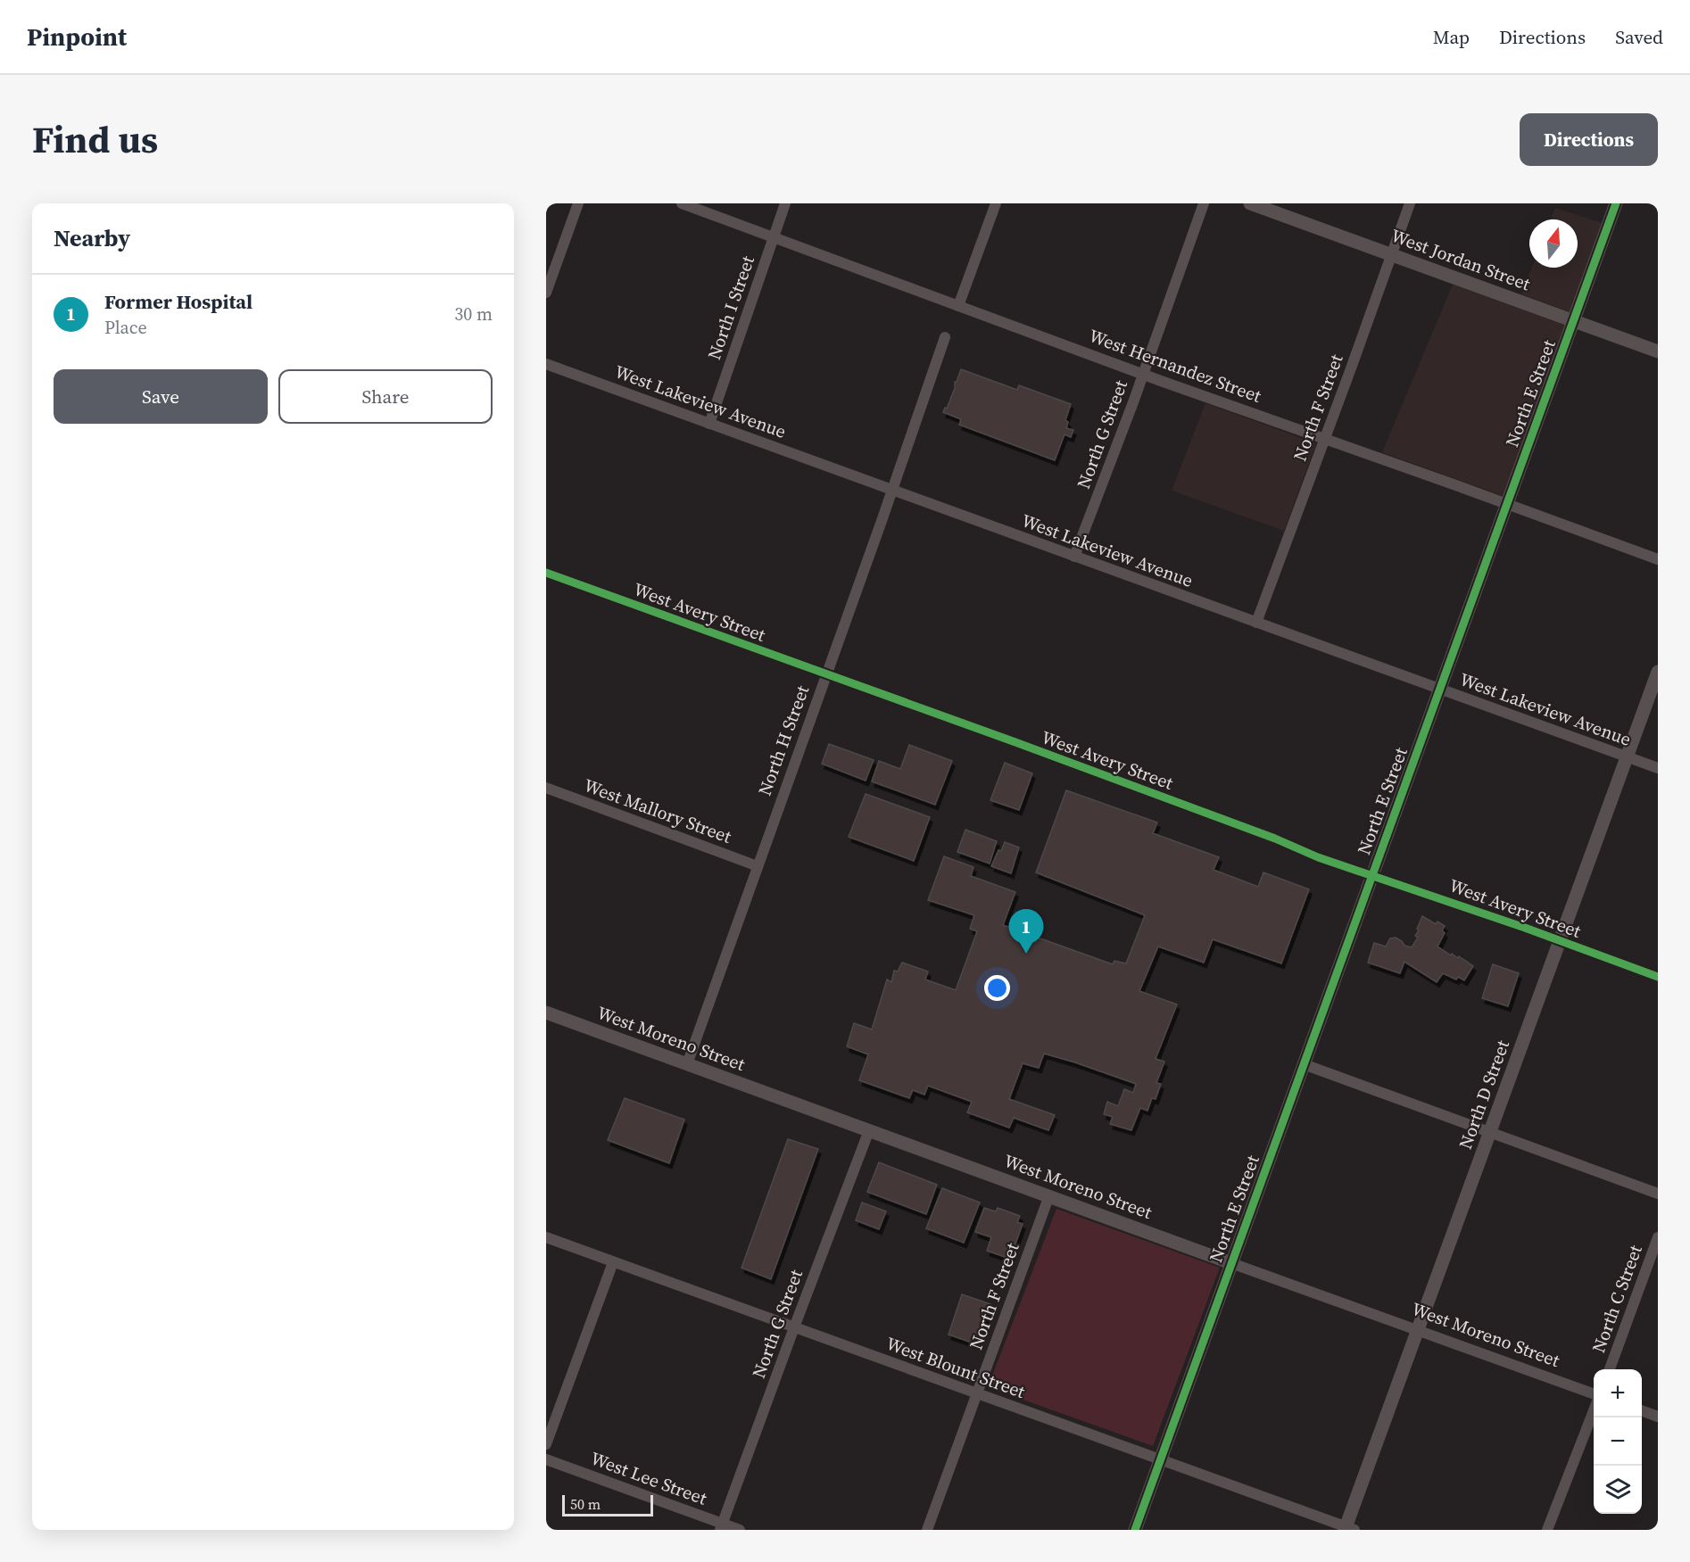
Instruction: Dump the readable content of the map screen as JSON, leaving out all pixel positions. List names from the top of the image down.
{
  "streets": {
    "street": [
      "West Jordan Street",
      "North I Street",
      "West Hernandez Street",
      "North E Street",
      "West Lakeview Avenue",
      "North F Street",
      "North G Street",
      "West Avery Street",
      "North H Street",
      "West Mallory Street",
      "West Moreno Street",
      "North D Street",
      "North C Street",
      "West Blount Street",
      "West Lee Street"
    ]
  },
  "crossings": [
    ["West Jordan Street", "North E Street"],
    ["West Jordan Street", "North F Street"],
    ["North I Street", "West Hernandez Street"],
    ["North I Street", "West Lakeview Avenue"],
    ["West Hernandez Street", "North E Street"],
    ["West Hernandez Street", "North F Street"],
    ["West Hernandez Street", "North G Street"],
    ["North E Street", "West Lakeview Avenue"],
    ["North E Street", "West Avery Street"],
    ["North E Street", "West Moreno Street"],
    ["North E Street", "West Blount Street"],
    ["West Lakeview Avenue", "North F Street"],
    ["West Lakeview Avenue", "North G Street"],
    ["West Lakeview Avenue", "North H Street"],
    ["West Lakeview Avenue", "North D Street"],
    ["North F Street", "West Moreno Street"],
    ["North F Street", "West Blount Street"],
    ["North G Street", "West Moreno Street"],
    ["North G Street", "West Blount Street"],
    ["North G Street", "West Lee Street"],
    ["West Avery Street", "North H Street"],
    ["West Avery Street", "North D Street"],
    ["North H Street", "West Mallory Street"],
    ["North H Street", "West Moreno Street"],
    ["West Moreno Street", "North D Street"],
    ["North D Street", "West Blount Street"]
  ],
  "scale_bar": "50 m",
  "north": "top",
  "page": {
    "header": "Pinpoint",
    "nav": ["Map", "Directions", "Saved"],
    "title": "Find us",
    "buttons": [
      "Directions",
      ["Save", "Share"]
    ],
    "heading": "Nearby",
    "list": [
      {
        "mark": "1",
        "name": "Former Hospital",
        "note": "Place",
        "value": "30 m"
      }
    ],
    "pins": "1",
    "map_buttons": ["+", "−"],
    "scale": "50 m"
  }
}
